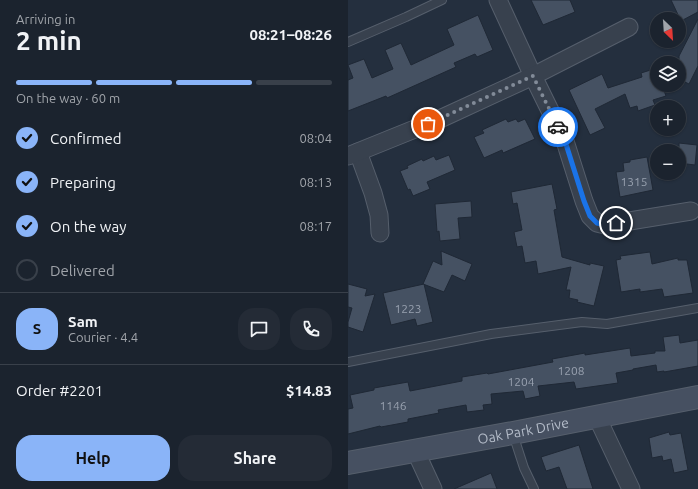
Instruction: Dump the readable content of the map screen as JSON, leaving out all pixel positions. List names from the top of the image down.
{
  "streets": {
    "street": ["Oak Park Drive"]
  },
  "house_numbers": [
    "1315",
    "1223",
    "1208",
    "1204",
    "1146"
  ],
  "north": "bottom right",
  "page": {
    "heading": ["2 min", "Arriving in", "08:21–08:26"],
    "panel": [
      "Sam",
      "Courier · 4.4",
      "Order #2201",
      "$14.83"
    ],
    "map_buttons": ["+", "−"],
    "bar": "On the way · 60 m",
    "list": [
      ["Confirmed", "08:04"],
      ["Preparing", "08:13"],
      ["On the way", "08:17"],
      "Delivered"
    ],
    "round": "S",
    "buttons": ["Help", "Share"]
  }
}
